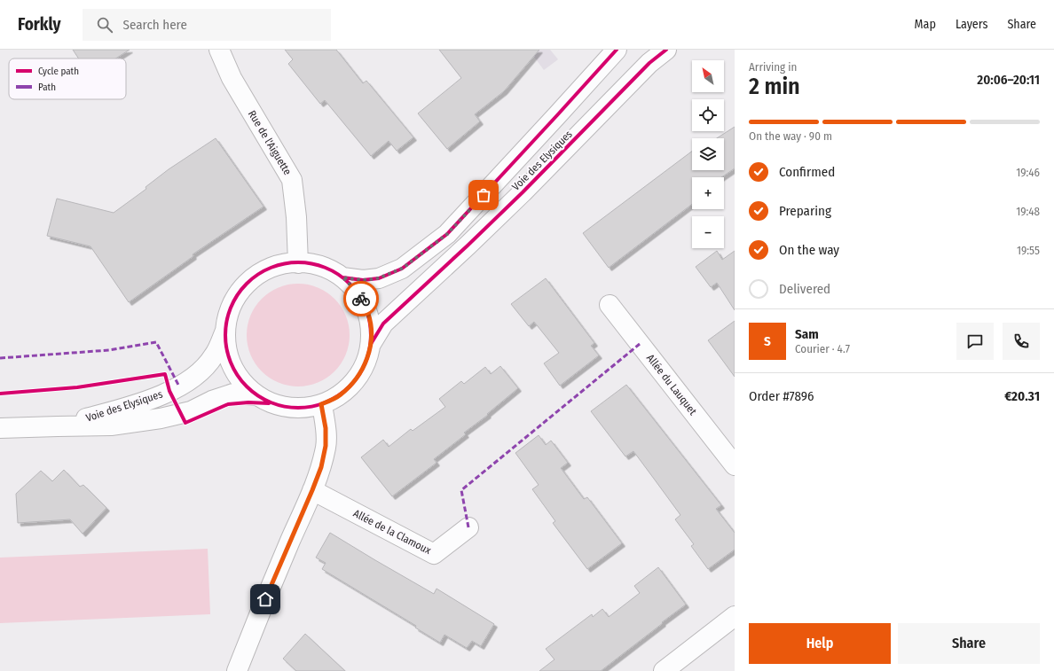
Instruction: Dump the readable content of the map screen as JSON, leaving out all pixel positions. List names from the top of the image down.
{
  "streets": {
    "street": [
      "Rue de l'Aiguette",
      "Voie des Elysiques",
      "Allée du Lauquet",
      "Allée de la Clamoux"
    ]
  },
  "legend": ["Cycle path", "Path"],
  "north": "top left",
  "page": {
    "header": "Forkly",
    "search": "Search here",
    "nav": ["Map", "Layers", "Share"],
    "heading": ["2 min", "Arriving in", "20:06–20:11"],
    "panel": [
      "Sam",
      "Courier · 4.7",
      "Order #7896",
      "€20.31"
    ],
    "map_buttons": ["+", "−"],
    "bar": "On the way · 90 m",
    "list": [
      ["Confirmed", "19:46"],
      ["Preparing", "19:48"],
      ["On the way", "19:55"],
      "Delivered"
    ],
    "round": "S",
    "buttons": ["Help", "Share"]
  }
}
